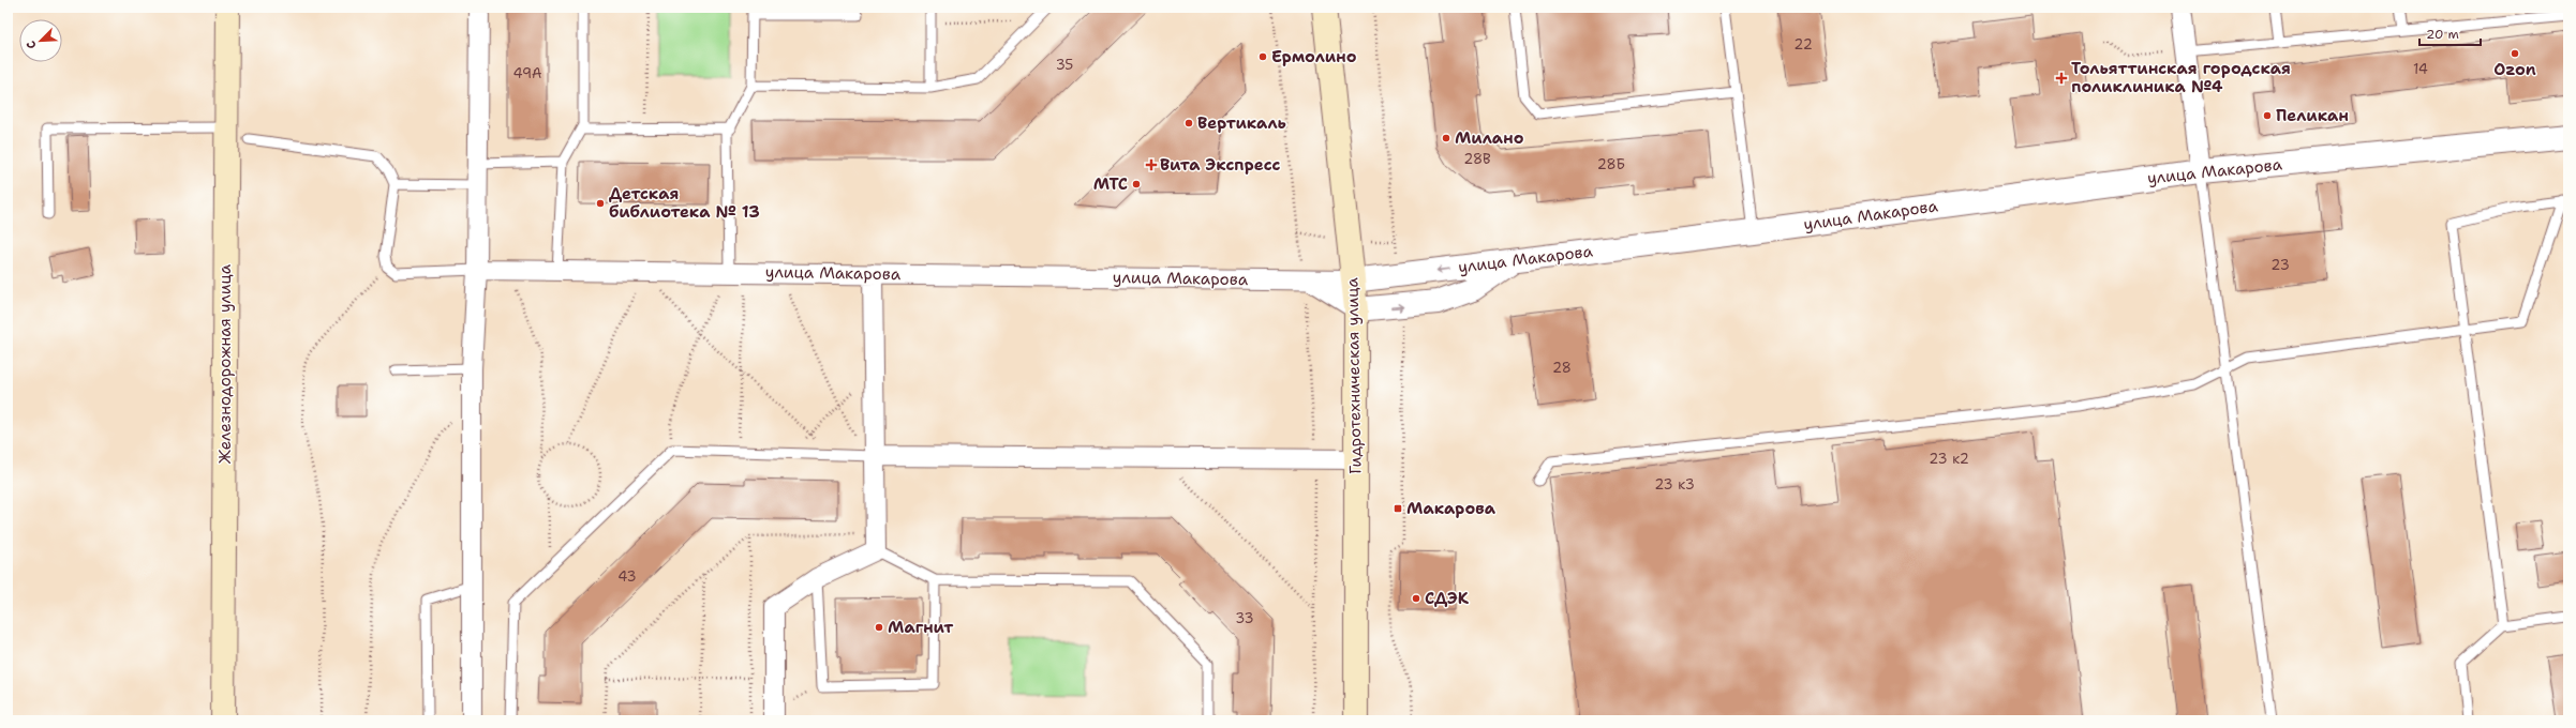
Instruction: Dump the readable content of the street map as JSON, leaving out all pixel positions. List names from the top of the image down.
{
  "streets": {
    "main road": ["Железнодорожная улица", "Гидротехническая улица"],
    "street": ["улица Макарова"]
  },
  "crossings": [
    ["улица Макарова", "Гидротехническая улица"]
  ],
  "places": {
    "other": [
      "Ozon",
      "Ермолино",
      "Пеликан",
      "Вертикаль",
      "Милано",
      "МТС",
      "Детская библиотека № 13",
      "СДЭК",
      "Магнит"
    ],
    "health": ["Тольяттинская городская поликлиника №4", "Вита Экспресс"],
    "transit": ["Макарова"]
  },
  "house_numbers": [
    "22",
    "35",
    "14",
    "49А",
    "28В",
    "28Б",
    "23",
    "28",
    "23 к2",
    "23 к3",
    "43",
    "33"
  ],
  "scale_bar": "20 m",
  "north": "bottom left"
}
